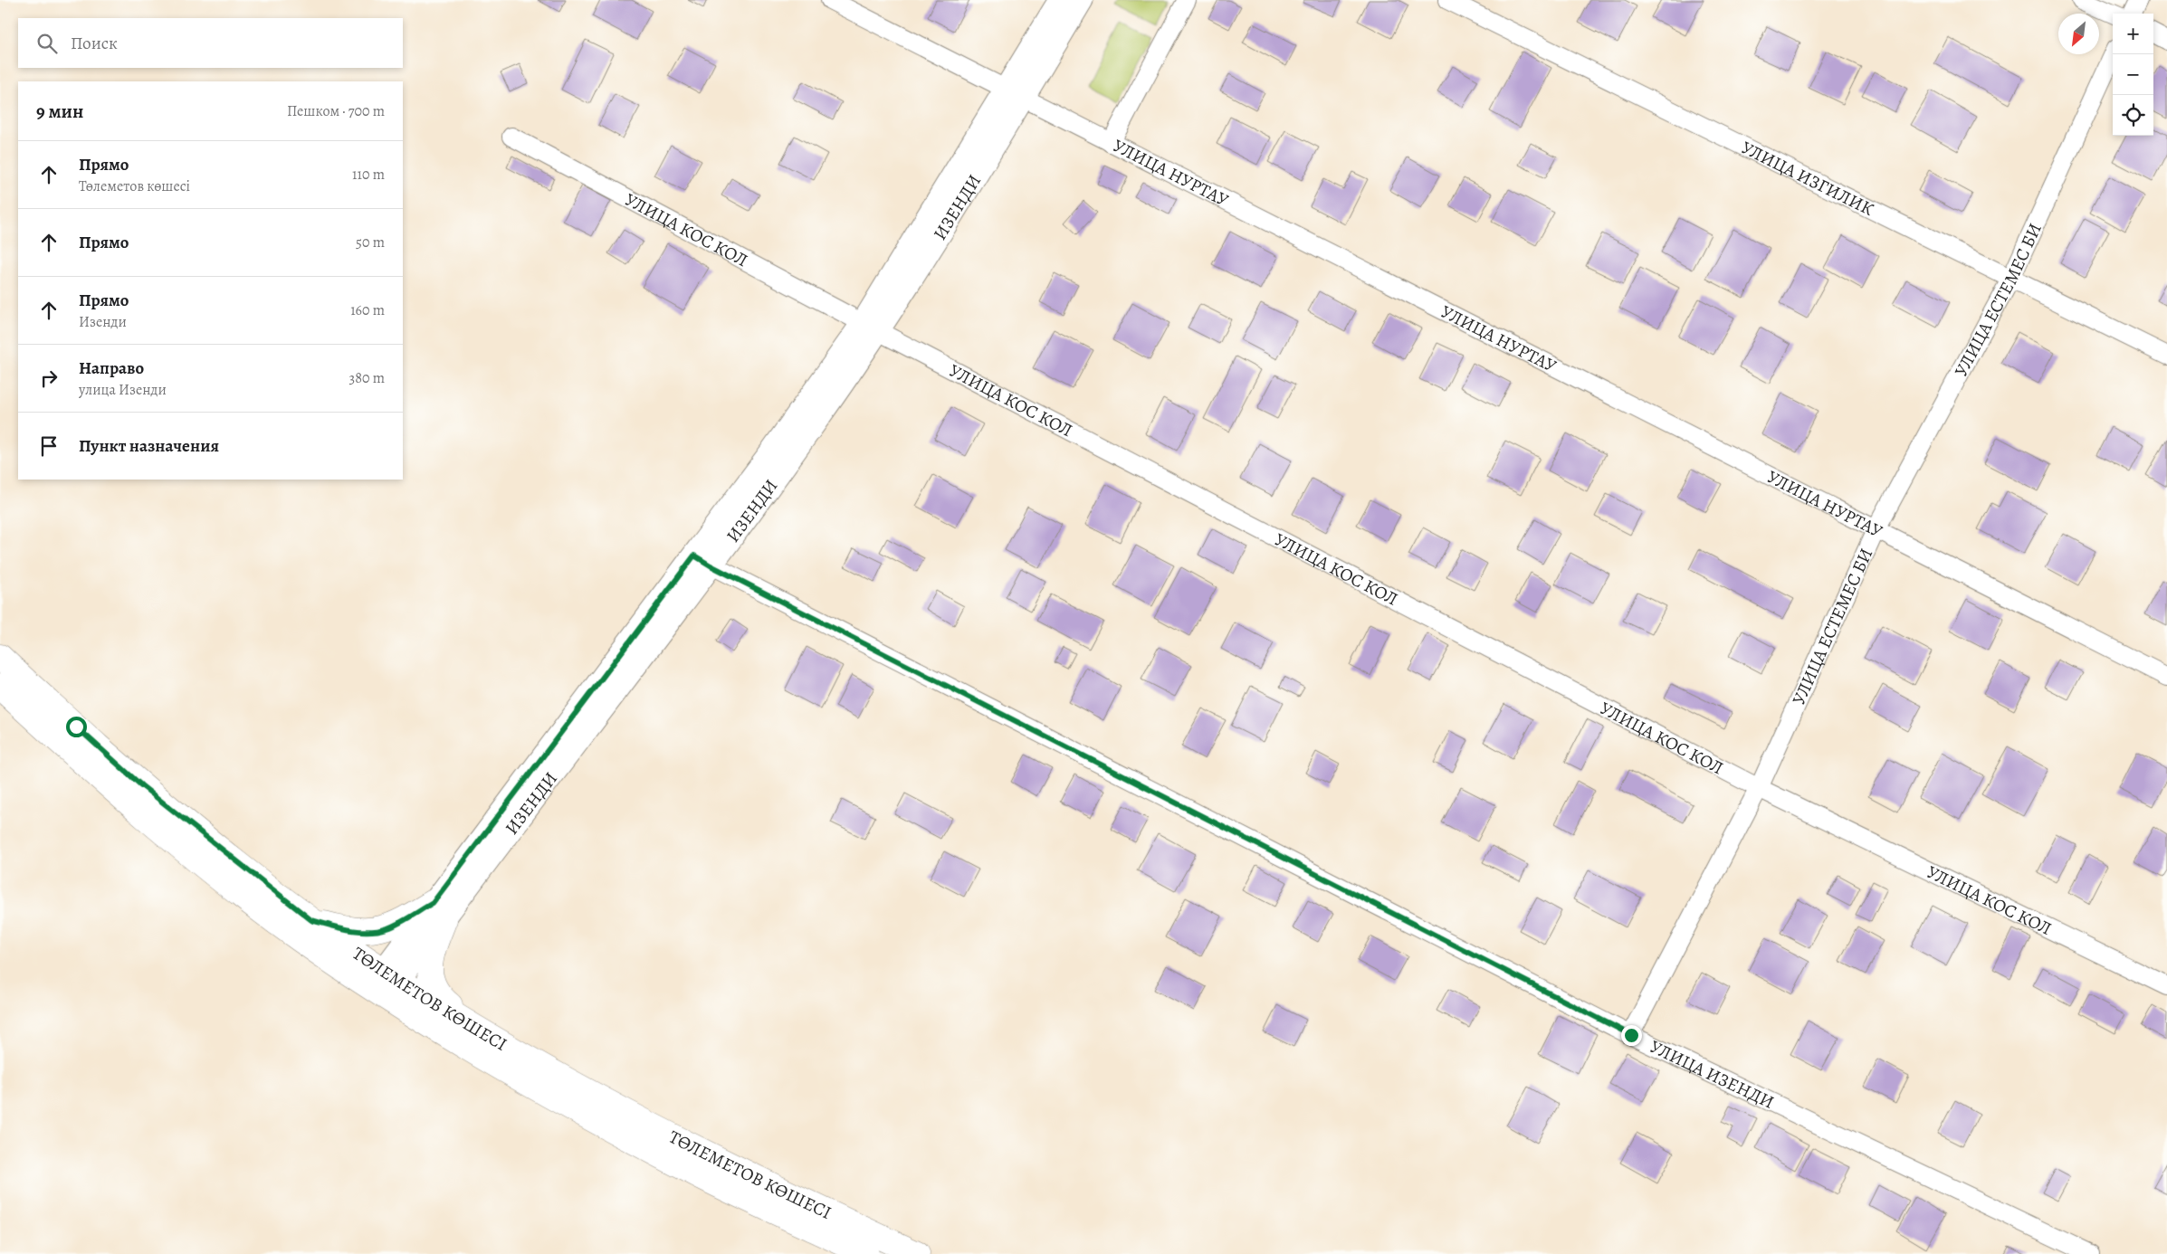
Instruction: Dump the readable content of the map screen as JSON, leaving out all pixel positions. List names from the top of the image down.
{
  "streets": {
    "main road": ["ТӨЛЕМЕТОВ КӨШЕСІ"],
    "street": [
      "УЛИЦА НУРТАУ",
      "УЛИЦА ИЗГИЛИК",
      "ИЗЕНДИ",
      "УЛИЦА КОС КОЛ",
      "УЛИЦА ЕСТЕМЕС БИ",
      "УЛИЦА ИЗЕНДИ"
    ]
  },
  "crossings": [
    ["УЛИЦА НУРТАУ", "ИЗЕНДИ"],
    ["УЛИЦА НУРТАУ", "УЛИЦА ЕСТЕМЕС БИ"],
    ["УЛИЦА ИЗГИЛИК", "УЛИЦА ЕСТЕМЕС БИ"],
    ["ИЗЕНДИ", "УЛИЦА КОС КОЛ"],
    ["ИЗЕНДИ", "ТӨЛЕМЕТОВ КӨШЕСІ"],
    ["ИЗЕНДИ", "УЛИЦА ИЗЕНДИ"],
    ["УЛИЦА КОС КОЛ", "УЛИЦА ЕСТЕМЕС БИ"],
    ["УЛИЦА ЕСТЕМЕС БИ", "УЛИЦА ИЗЕНДИ"]
  ],
  "north": "bottom left",
  "page": {
    "map_buttons": ["+", "−"],
    "search": "Поиск",
    "heading": ["9 мин", "Пешком · 700 m"],
    "list": [
      ["Прямо", "Төлеметов көшесі", "110 m"],
      ["Прямо", "50 m"],
      ["Прямо", "Изенди", "160 m"],
      ["Направо", "улица Изенди", "380 m"],
      "Пункт назначения"
    ]
  }
}
